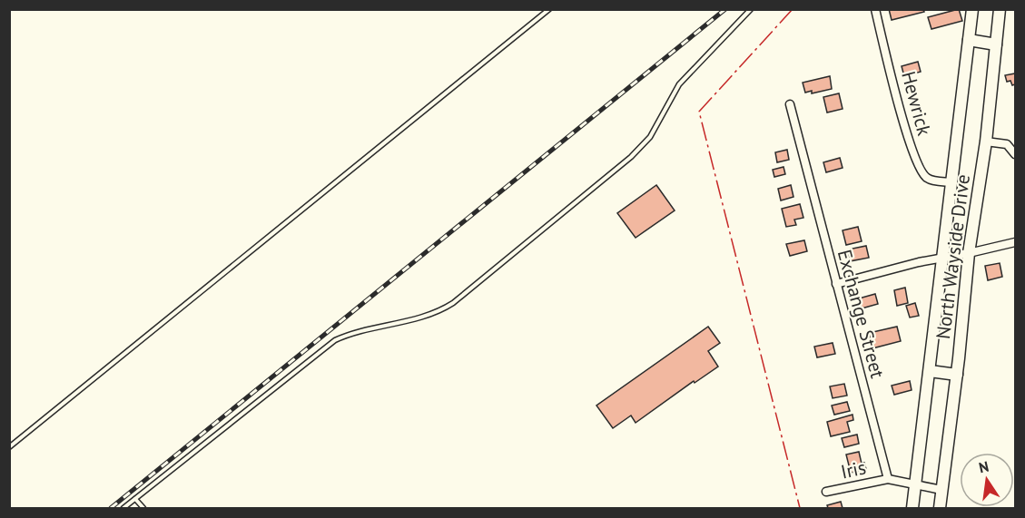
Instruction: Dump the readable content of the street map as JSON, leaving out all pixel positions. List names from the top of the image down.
{
  "streets": {
    "main road": ["North Wayside Drive"],
    "street": ["Hewrick", "Exchange Street", "Iris"]
  },
  "crossings": [
    ["Hewrick", "North Wayside Drive"],
    ["Exchange Street", "Iris"]
  ],
  "north": "top"
}
